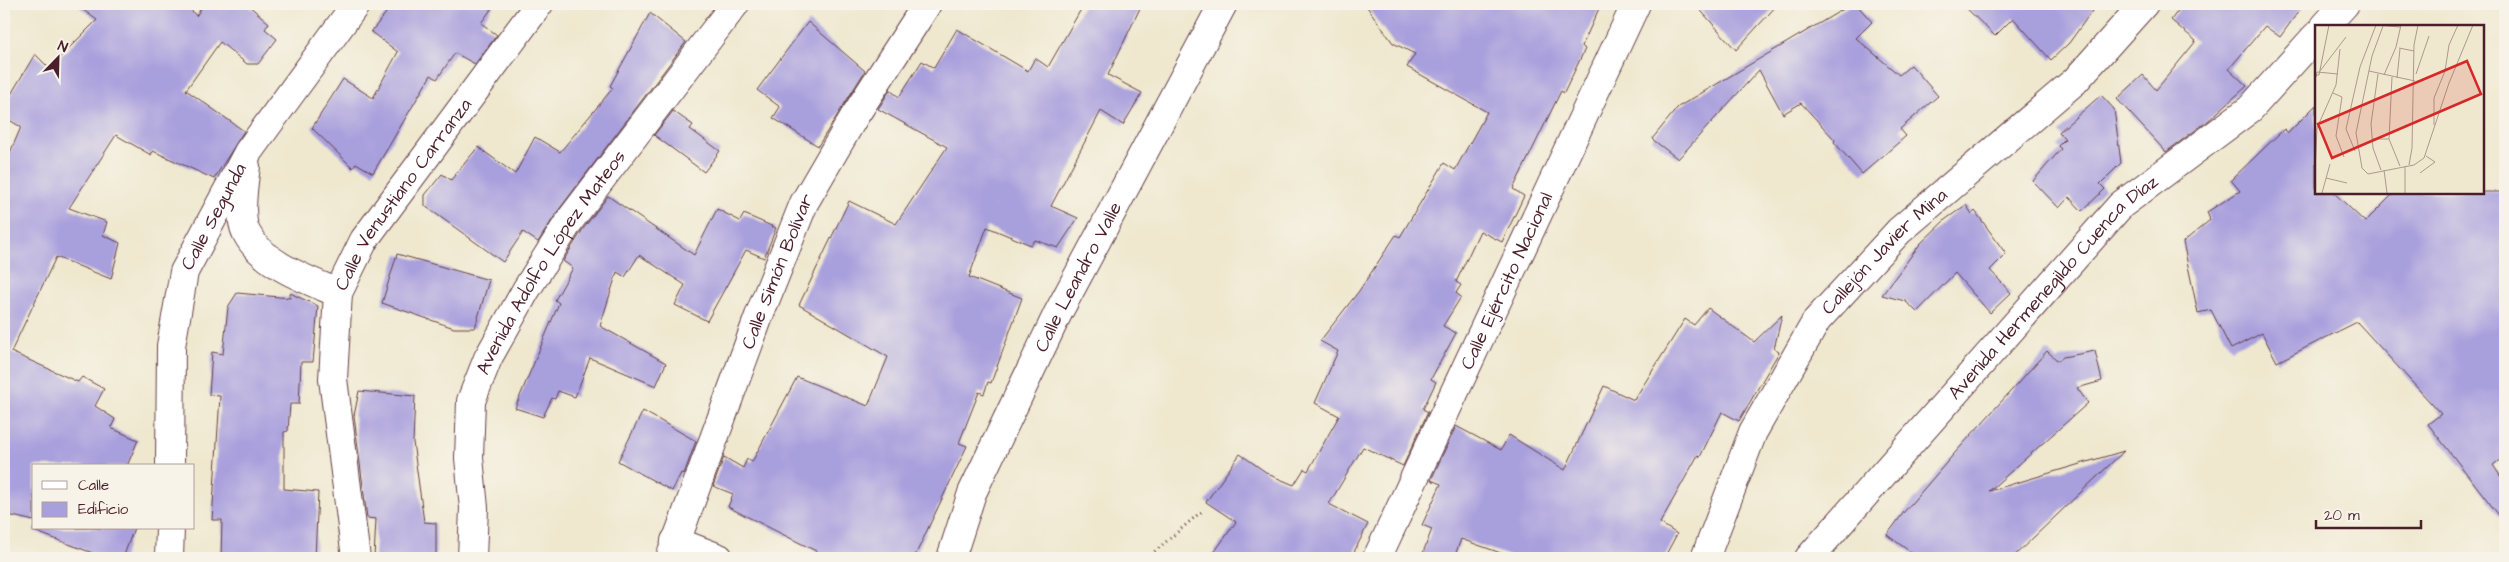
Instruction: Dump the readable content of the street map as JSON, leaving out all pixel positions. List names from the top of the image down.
{
  "streets": {
    "street": [
      "Calle Venustiano Carranza",
      "Calle Segunda",
      "Callejón Javier Mina",
      "Avenida Adolfo López Mateos",
      "Calle Simón Bolívar",
      "Calle Leandro Valle",
      "Calle Ejército Nacional",
      "Avenida Hermenegildo Cuenca Díaz"
    ]
  },
  "legend": ["Calle", "Edificio"],
  "scale_bar": "20 m",
  "north": "top right"
}
